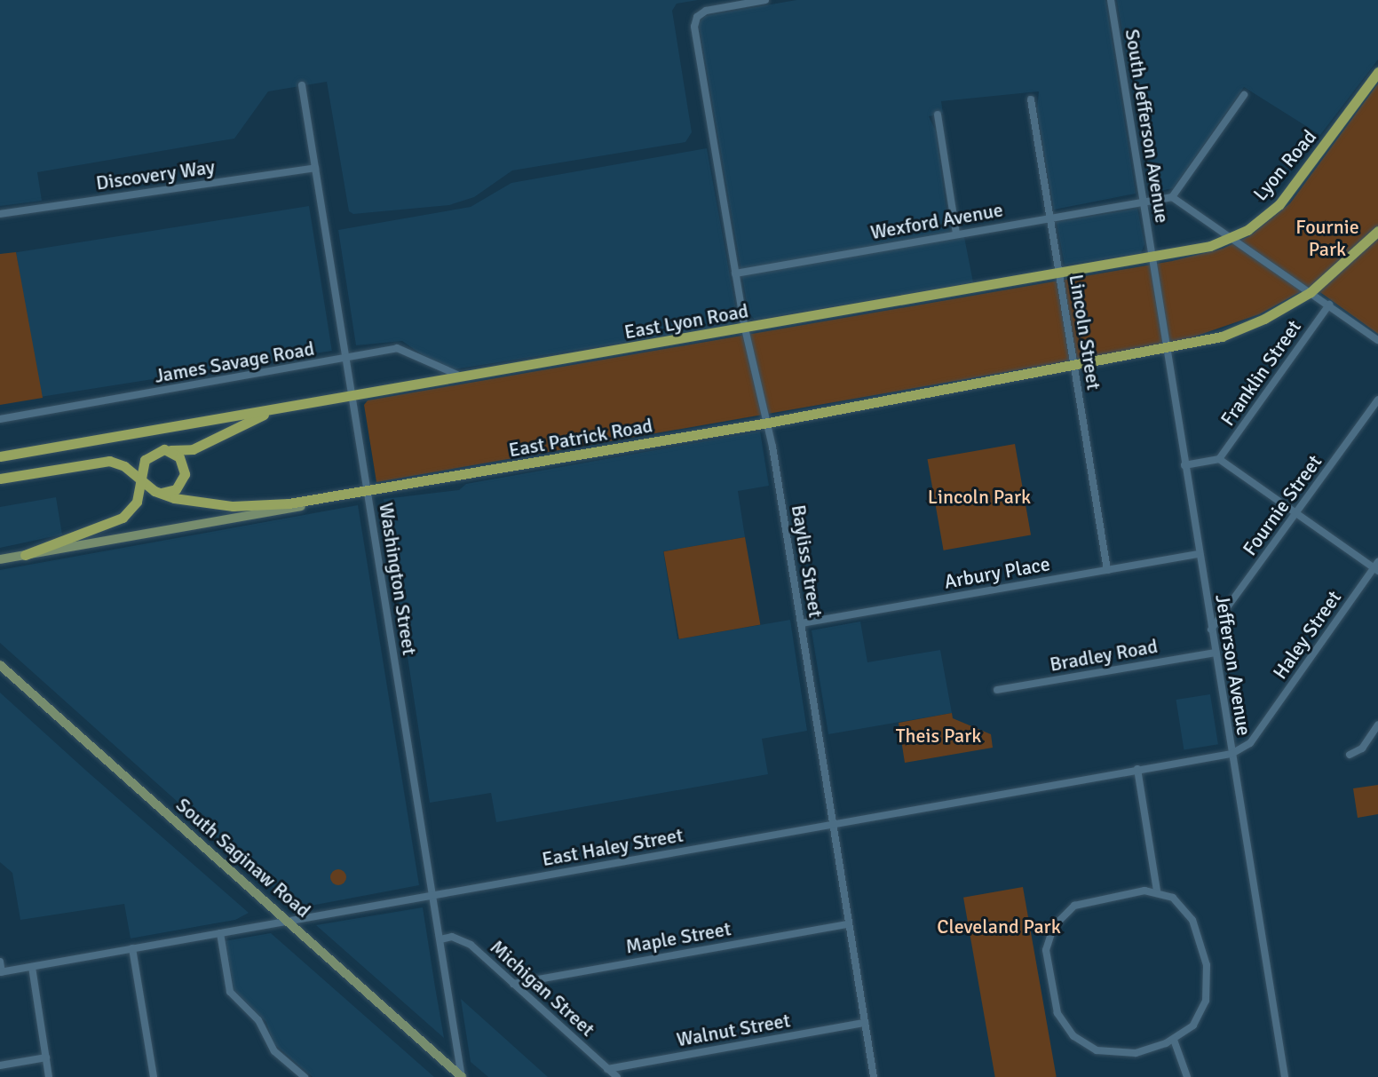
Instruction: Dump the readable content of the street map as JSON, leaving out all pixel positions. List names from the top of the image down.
{
  "streets": {
    "highway": ["Lyon Road", "East Lyon Road", "East Patrick Road"],
    "main road": ["South Saginaw Road"],
    "street": [
      "South Jefferson Avenue",
      "Discovery Way",
      "Wexford Avenue",
      "Lincoln Street",
      "James Savage Road",
      "Franklin Street",
      "Fournie Street",
      "Bayliss Street",
      "Arbury Place",
      "Washington Street",
      "Haley Street",
      "Bradley Road",
      "Jefferson Avenue",
      "East Haley Street",
      "Maple Street",
      "Michigan Street",
      "Walnut Street"
    ]
  },
  "crossings": [
    ["South Jefferson Avenue", "Lyon Road"],
    ["South Jefferson Avenue", "Wexford Avenue"],
    ["South Jefferson Avenue", "East Lyon Road"],
    ["South Jefferson Avenue", "Jefferson Avenue"],
    ["Lyon Road", "East Lyon Road"],
    ["Lyon Road", "Jefferson Avenue"],
    ["Discovery Way", "Washington Street"],
    ["Wexford Avenue", "Lincoln Street"],
    ["Wexford Avenue", "Bayliss Street"],
    ["East Lyon Road", "Lincoln Street"],
    ["East Lyon Road", "James Savage Road"],
    ["East Lyon Road", "Bayliss Street"],
    ["East Lyon Road", "Washington Street"],
    ["East Lyon Road", "Jefferson Avenue"],
    ["Lincoln Street", "East Patrick Road"],
    ["Lincoln Street", "Arbury Place"],
    ["James Savage Road", "Washington Street"],
    ["East Patrick Road", "Bayliss Street"],
    ["East Patrick Road", "Washington Street"],
    ["East Patrick Road", "Jefferson Avenue"],
    ["Fournie Street", "Jefferson Avenue"],
    ["Bayliss Street", "Arbury Place"],
    ["Bayliss Street", "East Haley Street"],
    ["Bayliss Street", "Maple Street"],
    ["Bayliss Street", "Walnut Street"],
    ["Arbury Place", "Jefferson Avenue"],
    ["Washington Street", "East Haley Street"],
    ["Washington Street", "South Saginaw Road"],
    ["Washington Street", "Michigan Street"],
    ["Haley Street", "Jefferson Avenue"],
    ["Haley Street", "East Haley Street"],
    ["Bradley Road", "Jefferson Avenue"],
    ["Jefferson Avenue", "East Haley Street"],
    ["East Haley Street", "South Saginaw Road"],
    ["Maple Street", "Michigan Street"],
    ["Michigan Street", "Walnut Street"]
  ],
  "parks": [
    "Fournie Park",
    "Lincoln Park",
    "Theis Park",
    "Cleveland Park"
  ]
}
